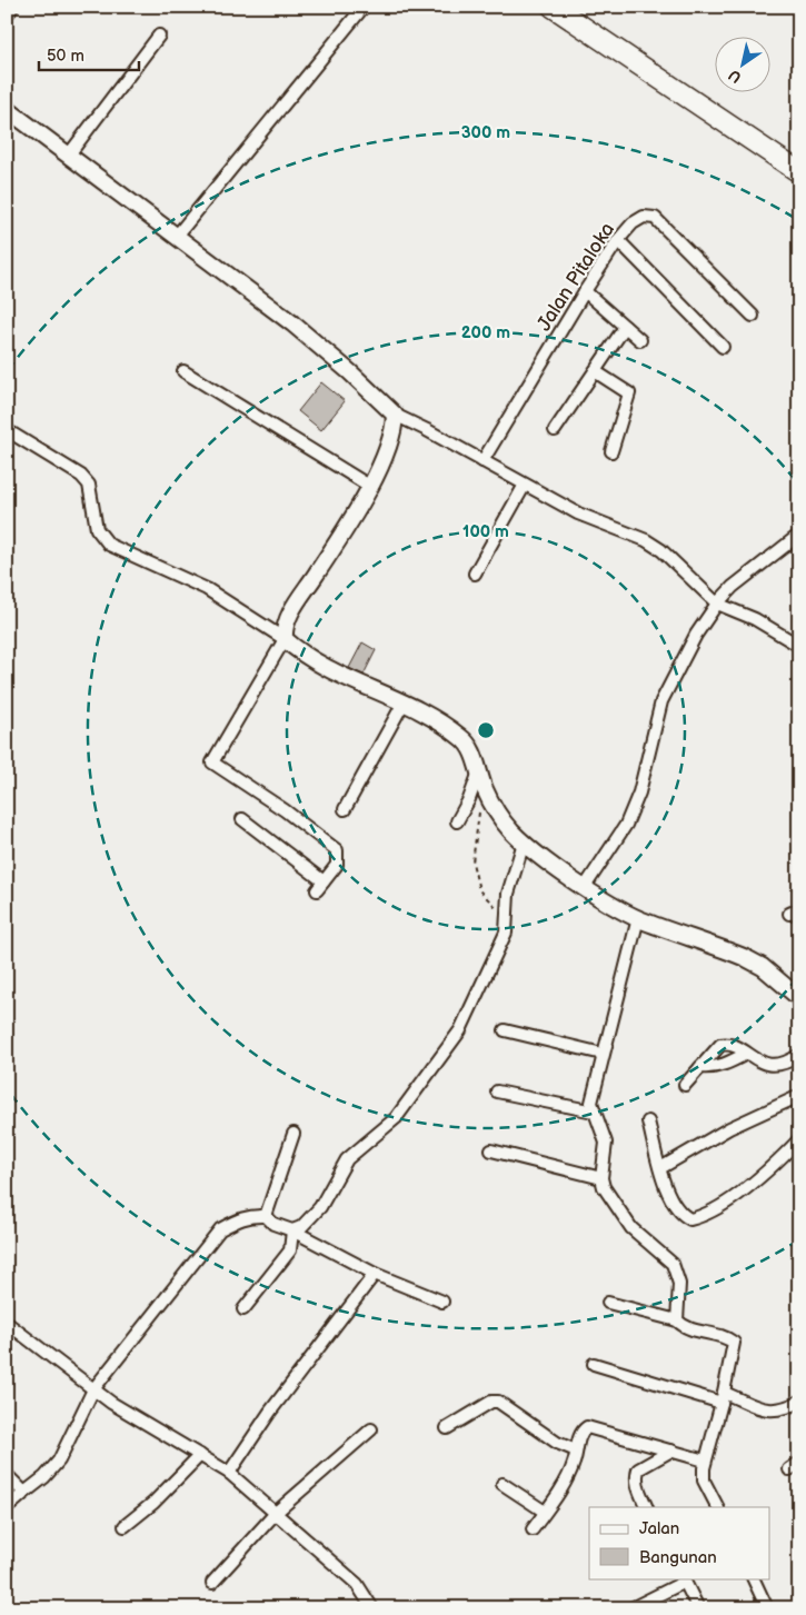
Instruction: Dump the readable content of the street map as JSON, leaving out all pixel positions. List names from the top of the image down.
{
  "streets": {
    "street": ["Jalan Pitaloka"]
  },
  "legend": ["Jalan", "Bangunan"],
  "scale_bar": "50 m",
  "north": "bottom left",
  "rings": ["300 m", "200 m", "100 m"]
}
